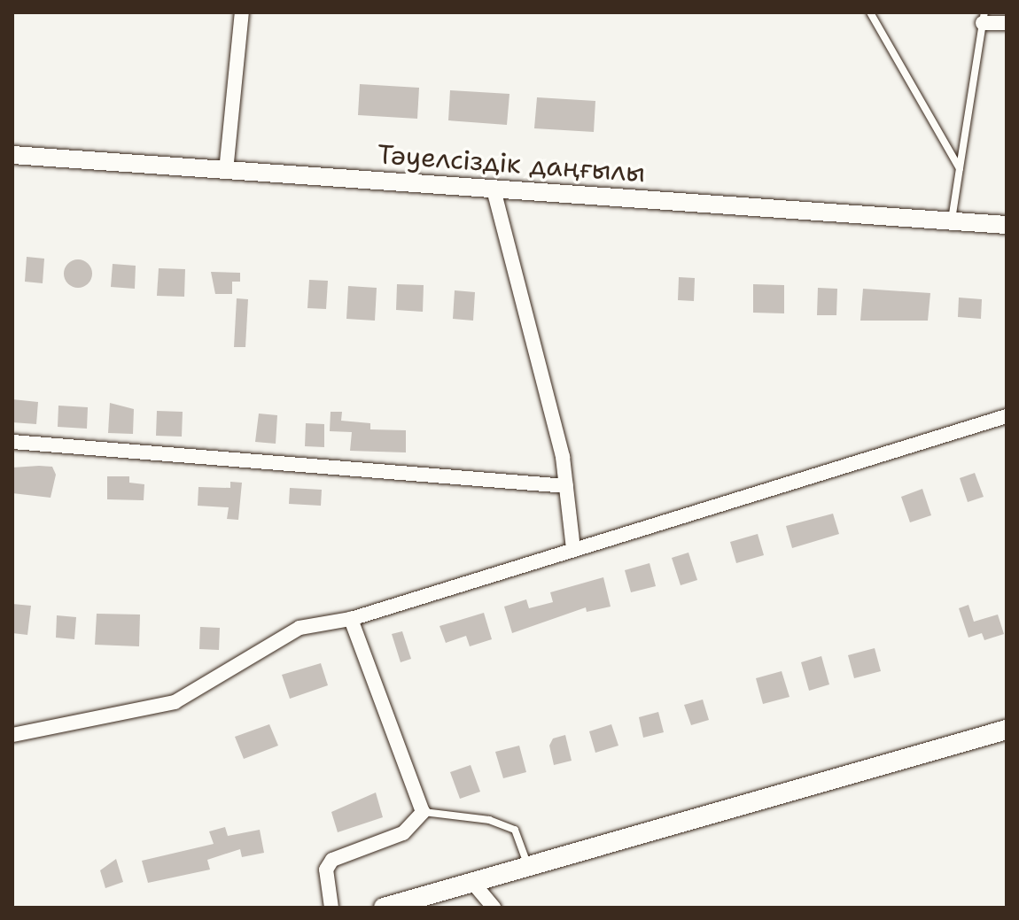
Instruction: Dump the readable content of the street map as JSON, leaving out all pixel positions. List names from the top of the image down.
{
  "streets": {
    "street": ["Тәуелсіздік даңғылы"]
  }
}
